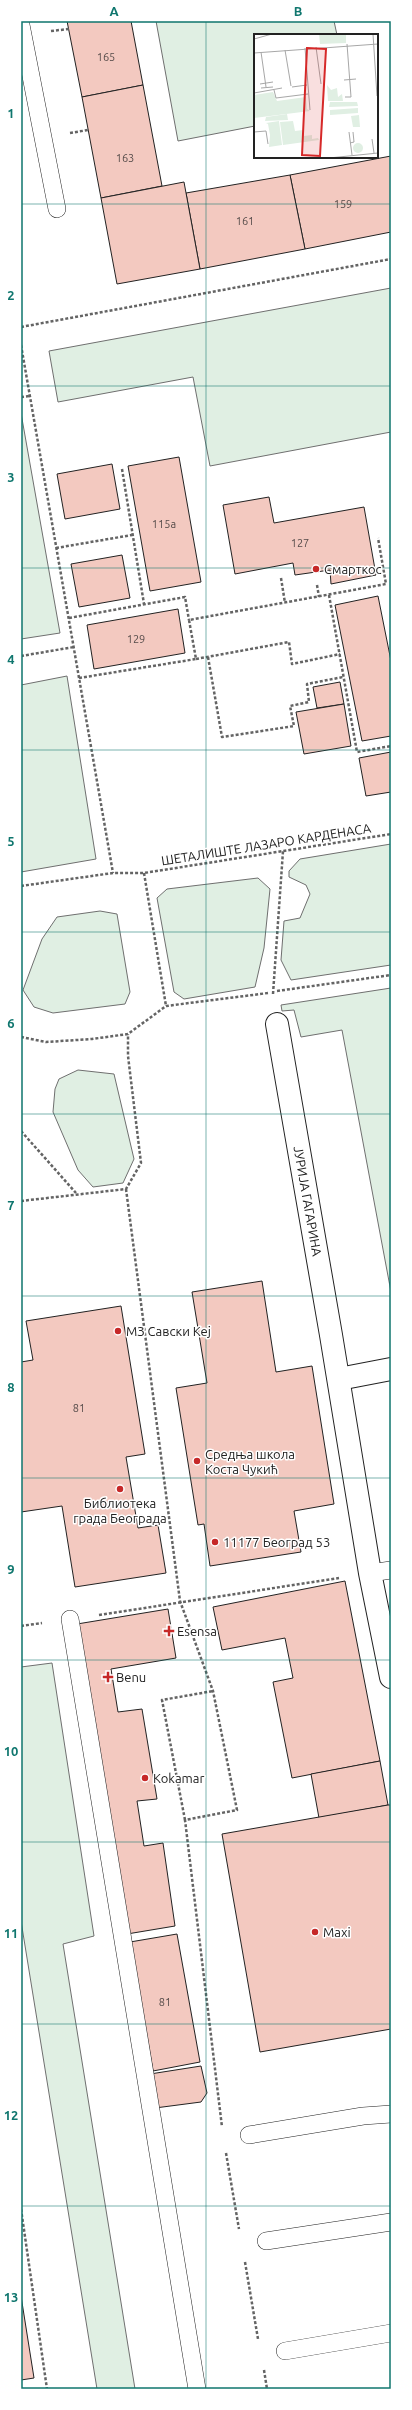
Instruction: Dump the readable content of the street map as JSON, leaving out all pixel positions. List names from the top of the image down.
{
  "streets": {
    "street": ["ЈУРИЈА ГАГАРИНА"],
    "path": ["ШЕТАЛИШТЕ ЛАЗАРО КАРДЕНАСА"]
  },
  "places": {
    "other": [
      "Смарткос",
      "МЗ Савски Кеј",
      "Средња школа Коста Чукић",
      "Библиотека града Београда",
      "11177 Београд 53",
      "Kokamar",
      "Maxi"
    ],
    "health": ["Esensa", "Benu"]
  },
  "house_numbers": [
    "165",
    "163",
    "159",
    "161",
    "115a",
    "127",
    "129",
    "81",
    "81"
  ],
  "grid": {
    "columns": ["A", "B"],
    "rows": [
      "1",
      "2",
      "3",
      "4",
      "5",
      "6",
      "7",
      "8",
      "9",
      "10",
      "11",
      "12",
      "13"
    ]
  }
}
